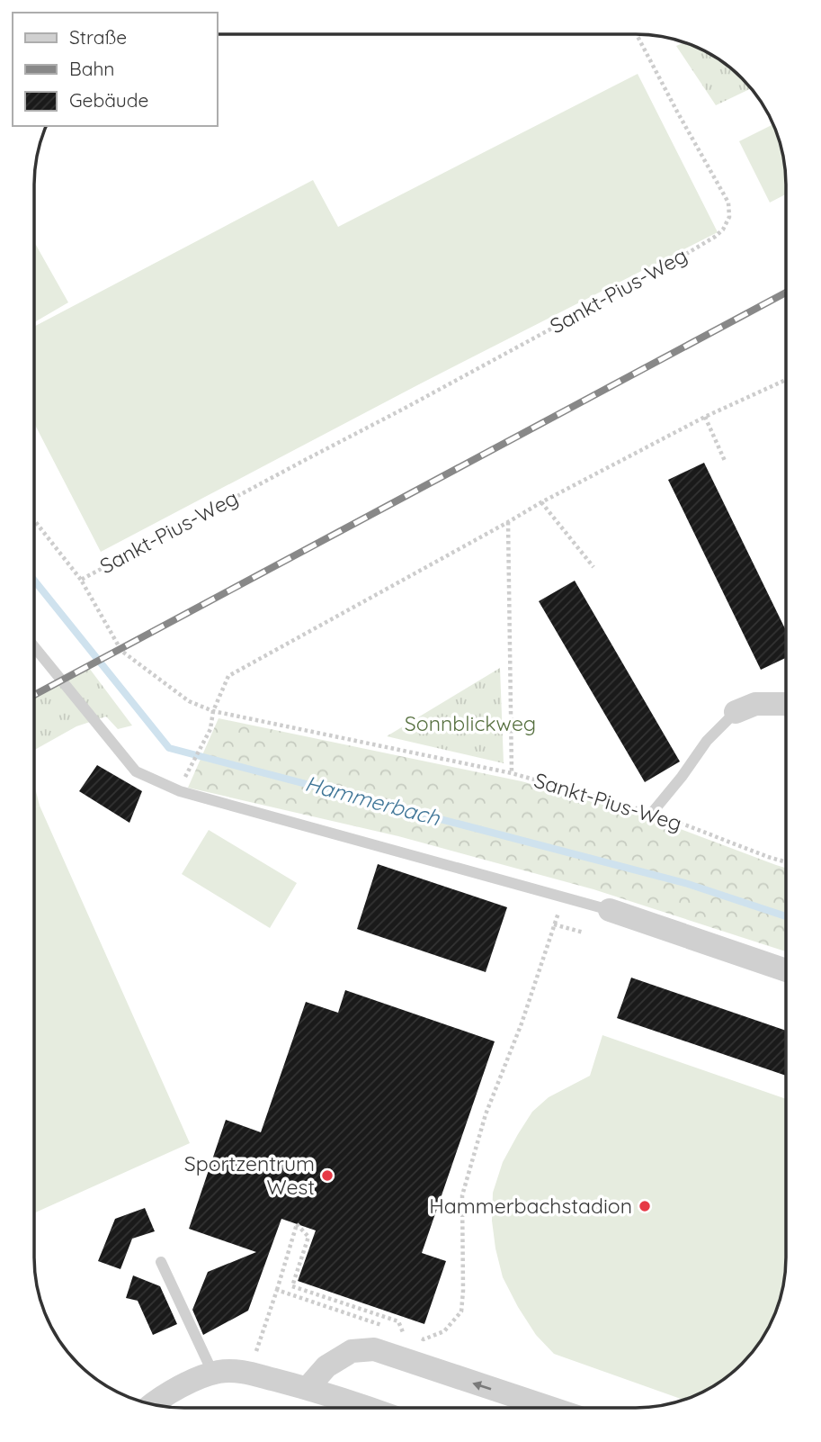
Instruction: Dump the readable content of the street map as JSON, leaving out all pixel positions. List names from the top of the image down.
{
  "streets": {
    "path": ["Sankt-Pius-Weg"]
  },
  "water": ["Hammerbach"],
  "parks": ["Sonnblickweg"],
  "places": ["Sportzentrum West", "Hammerbachstadion"],
  "legend": ["Straße", "Bahn", "Gebäude"]
}
